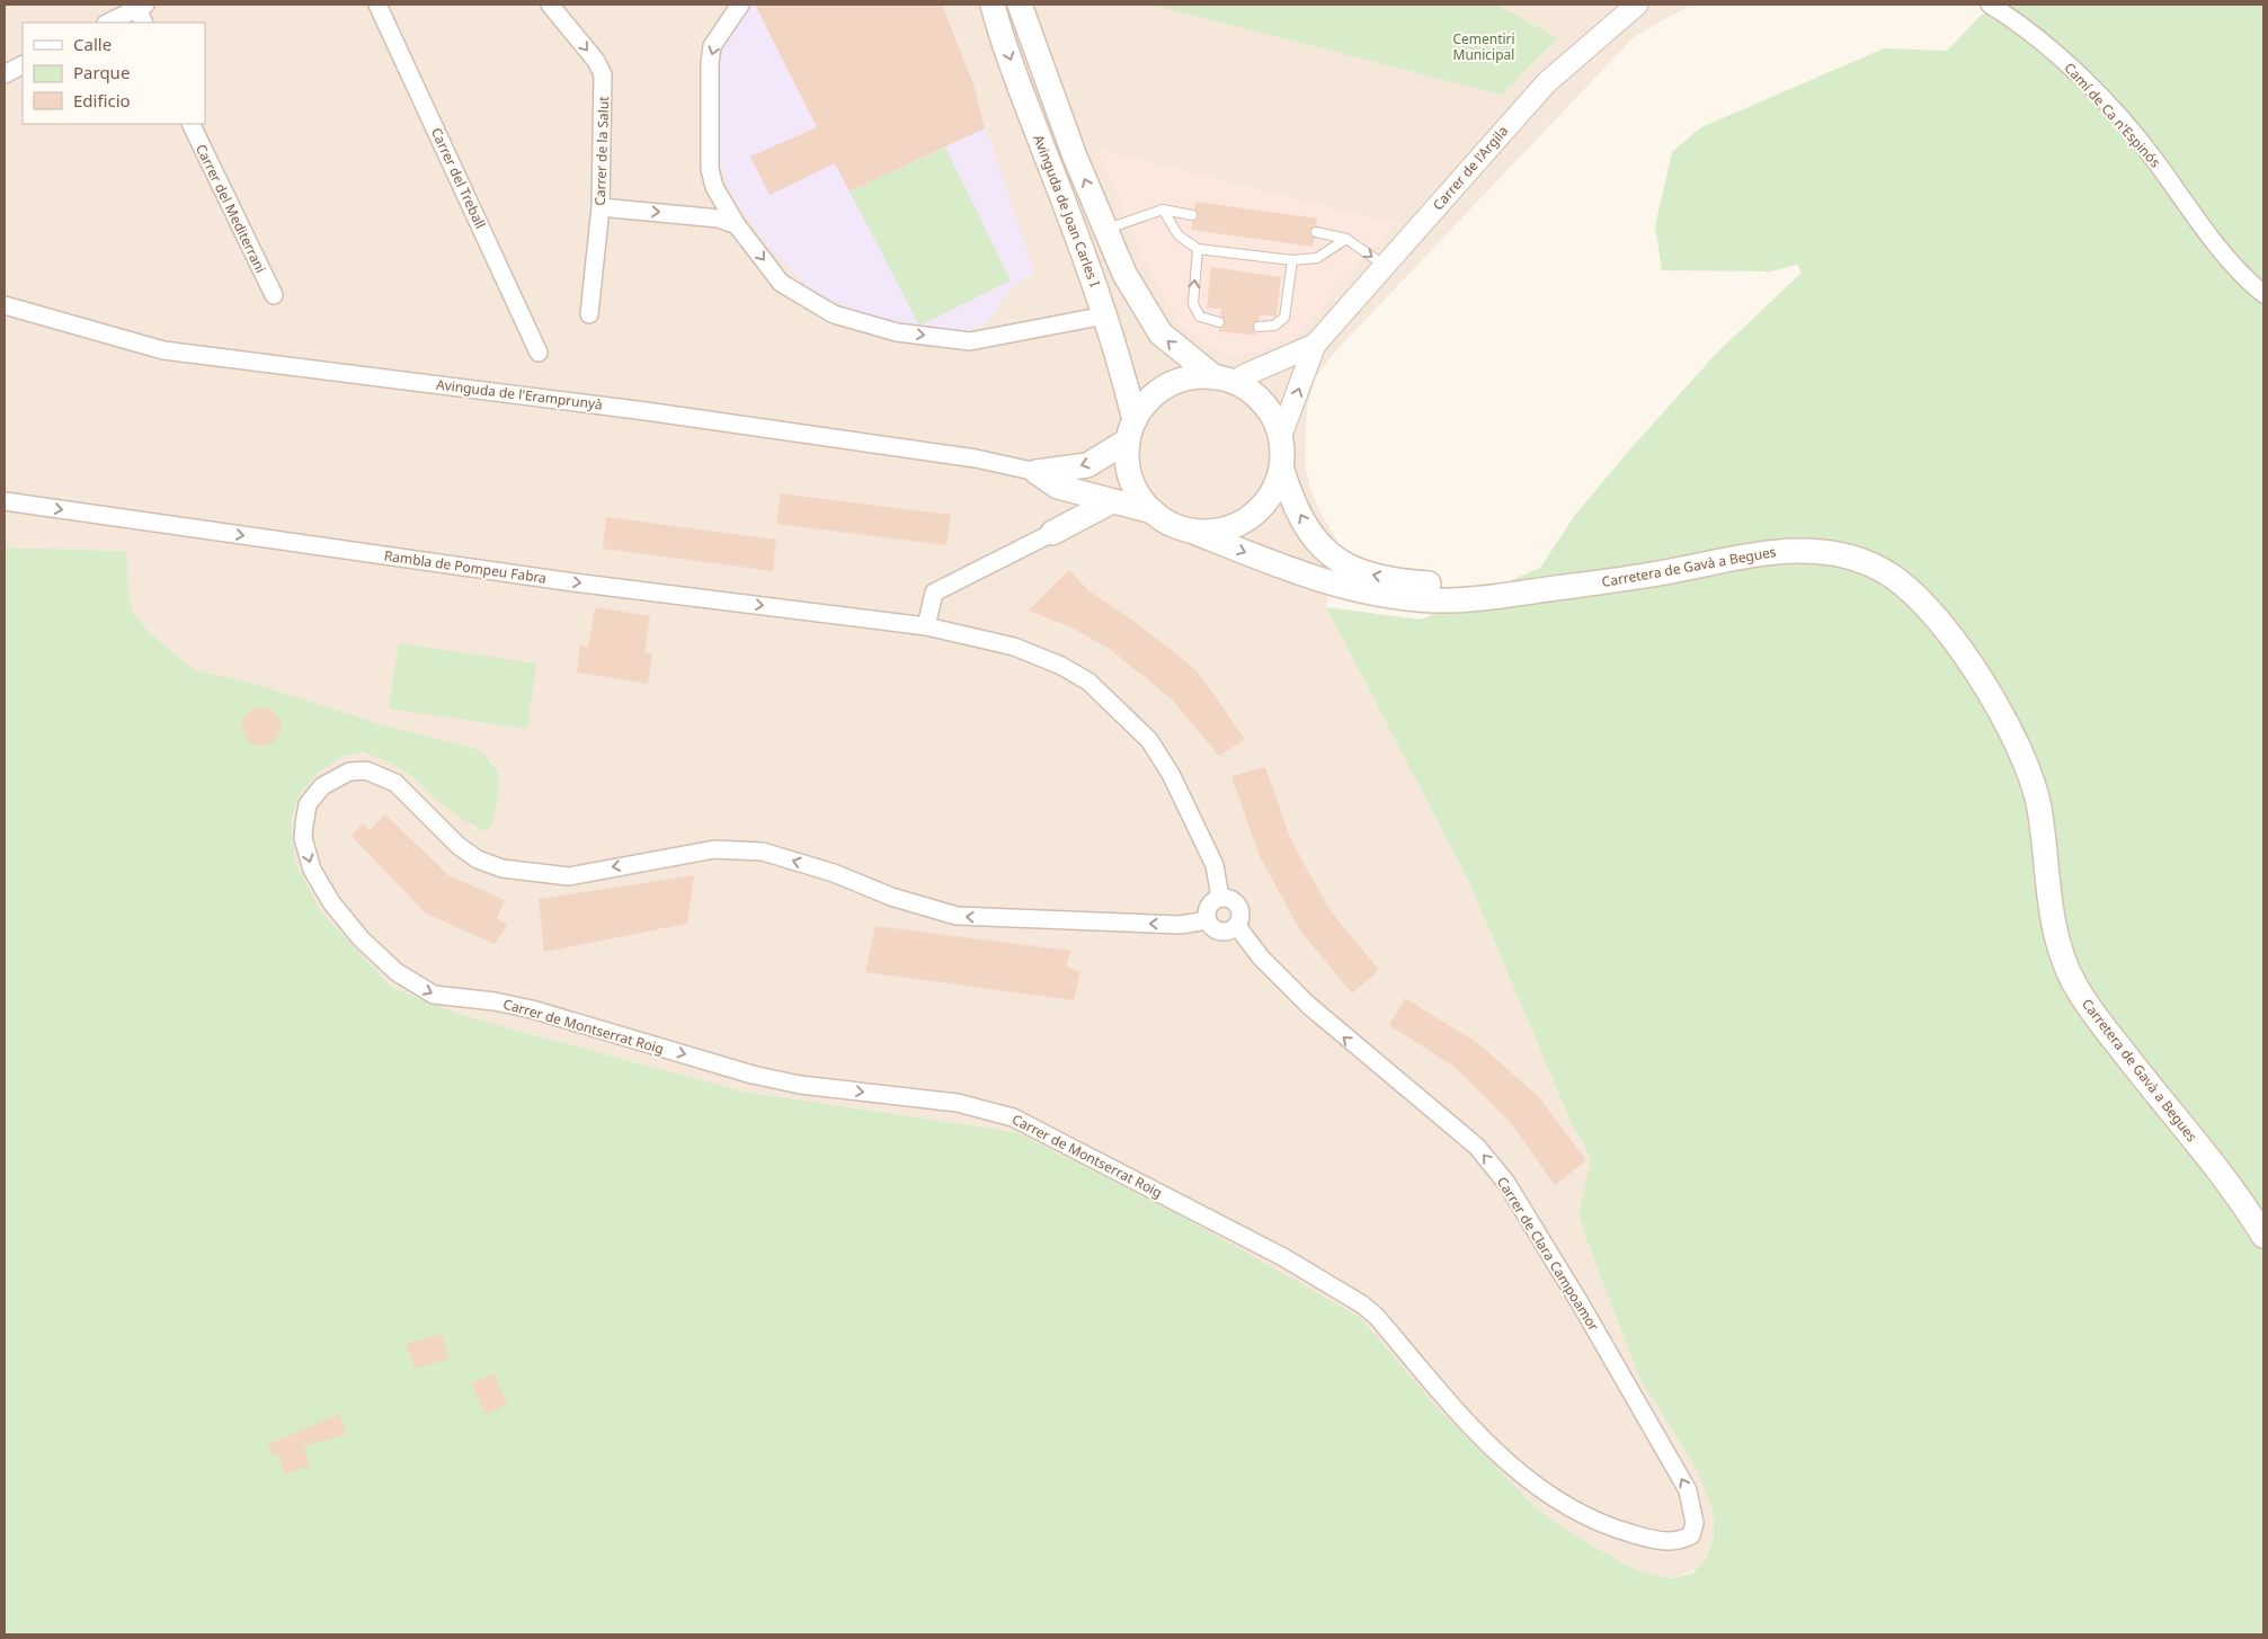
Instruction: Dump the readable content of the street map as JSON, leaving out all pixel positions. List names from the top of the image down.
{
  "streets": {
    "main road": ["Avinguda de Joan Carles I", "Carretera de Gavà a Begues"],
    "street": [
      "Camí de Ca n'Espinós",
      "Carrer de la Salut",
      "Carrer de l'Argila",
      "Carrer del Treball",
      "Carrer del Mediterrani",
      "Avinguda de l'Eramprunyà",
      "Rambla de Pompeu Fabra",
      "Carrer de Montserrat Roig",
      "Carrer de Clara Campoamor"
    ]
  },
  "crossings": [
    ["Carrer de l'Argila", "Avinguda de Joan Carles I"],
    ["Carrer de l'Argila", "Carretera de Gavà a Begues"],
    ["Avinguda de Joan Carles I", "Carretera de Gavà a Begues"],
    ["Carrer de Montserrat Roig", "Carrer de Clara Campoamor"]
  ],
  "one_way": ["Rambla de Pompeu Fabra", "Carrer de Clara Campoamor"],
  "parks": ["Cementiri Municipal"],
  "legend": ["Calle", "Parque", "Edificio"]
}
